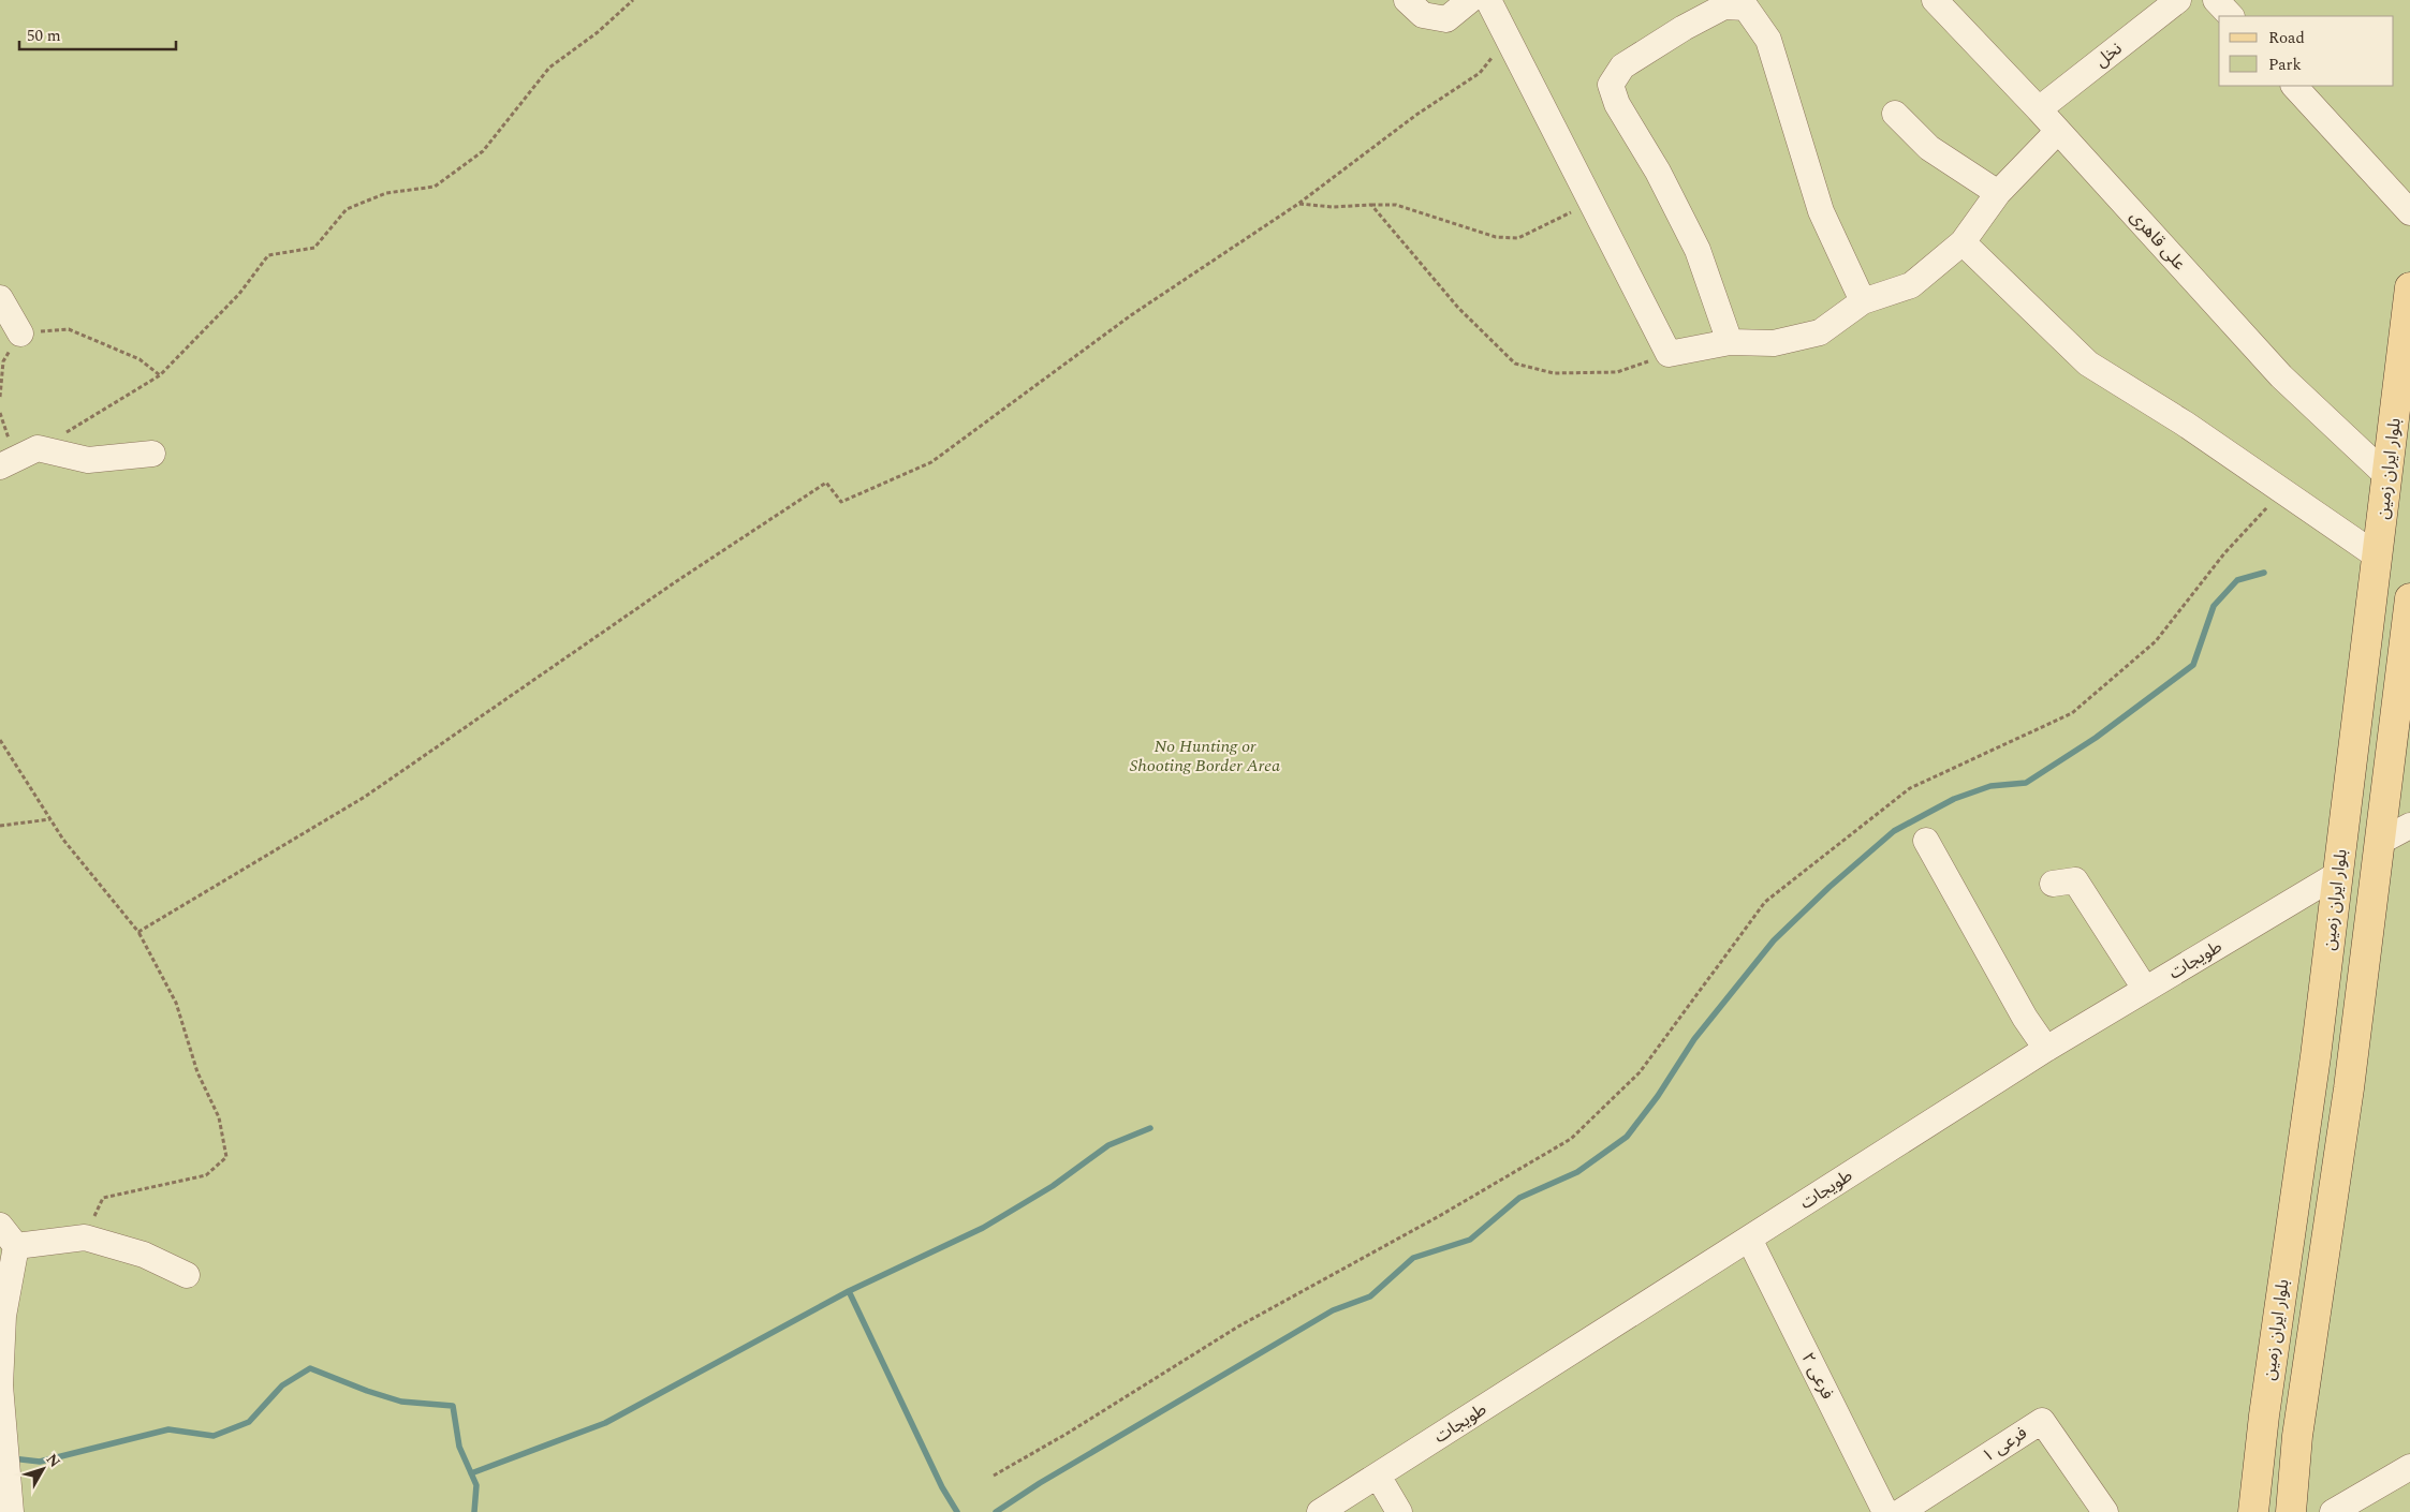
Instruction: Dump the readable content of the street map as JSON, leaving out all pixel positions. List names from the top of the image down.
{
  "streets": {
    "main road": ["بلوار ایران زمین"],
    "street": [
      "نخل",
      "علی قاهری",
      "طویجات",
      "فرعی ۲",
      "فرعی ۱"
    ]
  },
  "crossings": [
    ["نخل", "علی قاهری"],
    ["علی قاهری", "بلوار ایران زمین"],
    ["بلوار ایران زمین", "طویجات"],
    ["طویجات", "فرعی ۲"]
  ],
  "parks": ["No Hunting or Shooting Border Area"],
  "legend": ["Road", "Park"],
  "scale_bar": "50 m",
  "north": "top right"
}
